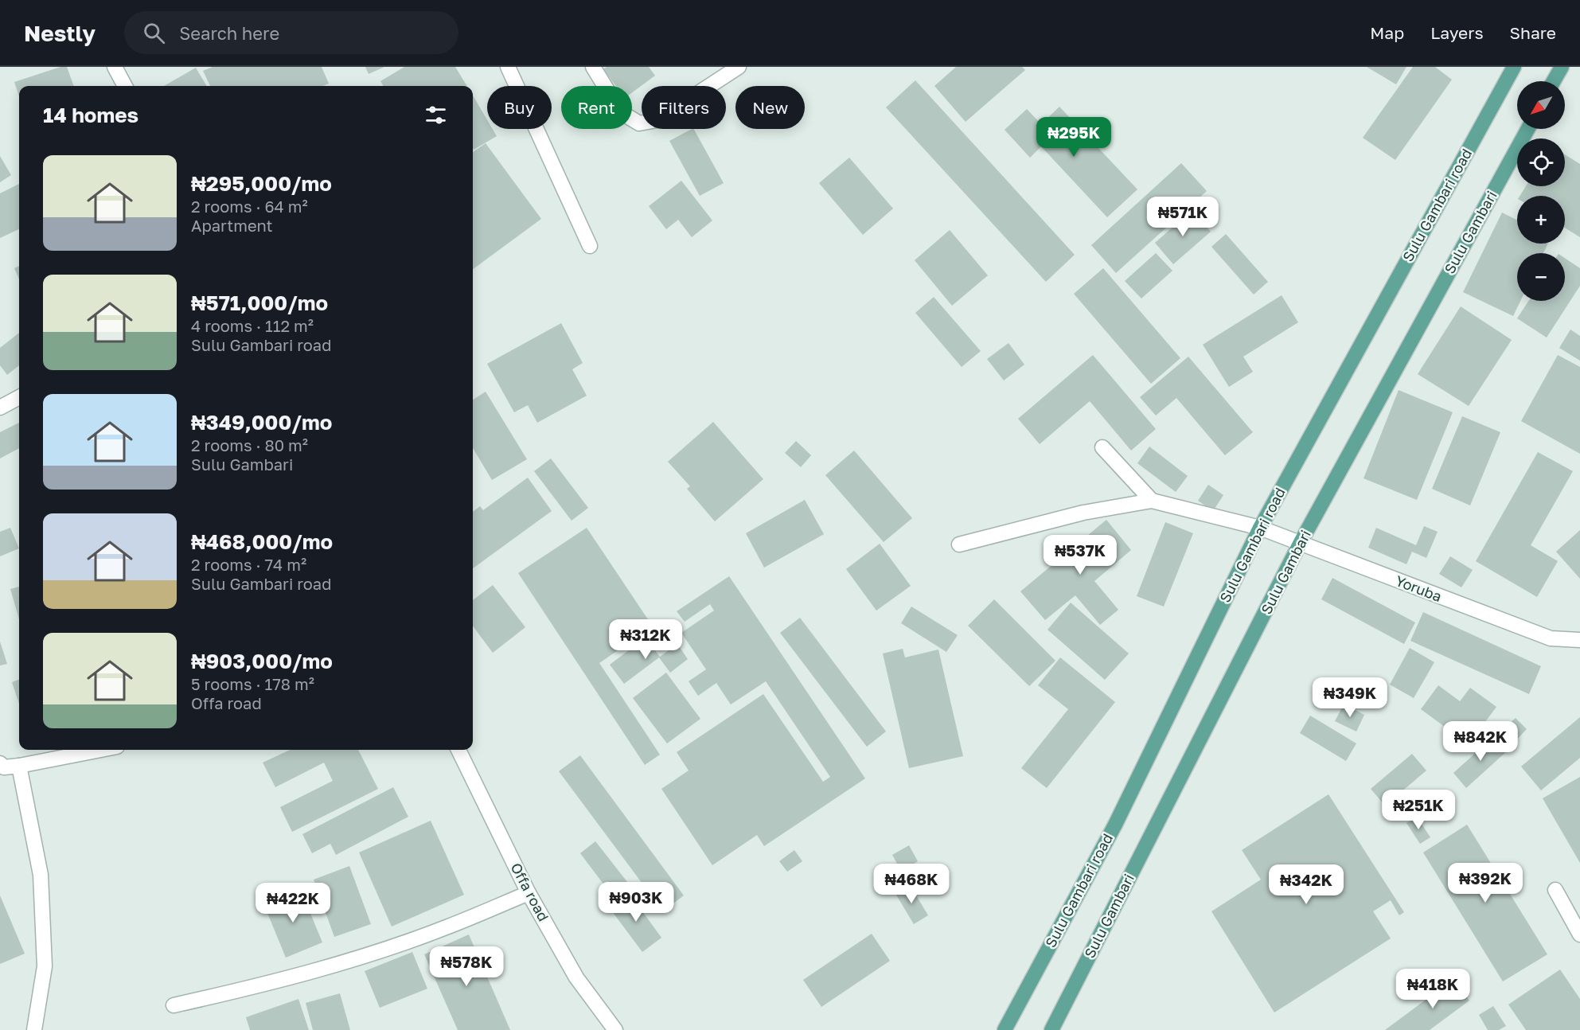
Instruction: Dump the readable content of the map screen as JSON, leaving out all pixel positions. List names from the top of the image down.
{
  "streets": {
    "main road": ["Sulu Gambari road", "Sulu Gambari"],
    "street": ["Yoruba", "Offa road"]
  },
  "crossings": [
    ["Sulu Gambari road", "Yoruba"],
    ["Sulu Gambari", "Yoruba"]
  ],
  "north": "bottom left",
  "page": {
    "header": "Nestly",
    "search": "Search here",
    "nav": ["Map", "Layers", "Share"],
    "map_buttons": ["+", "−"],
    "chip": [
      "Buy",
      "Rent",
      "Filters",
      "New"
    ],
    "heading": "14 homes",
    "price": [
      "₦295K",
      "₦571K",
      "₦537K",
      "₦312K",
      "₦349K",
      "₦842K",
      "₦251K",
      "₦392K",
      "₦468K",
      "₦342K",
      "₦903K",
      "₦422K",
      "₦578K",
      "₦418K"
    ],
    "list": [
      {
        "name": "₦295,000/mo",
        "note": "2 rooms · 64 m² · Apartment"
      },
      {
        "name": "₦571,000/mo",
        "note": "4 rooms · 112 m² · Sulu Gambari road"
      },
      {
        "name": "₦349,000/mo",
        "note": "2 rooms · 80 m² · Sulu Gambari"
      },
      {
        "name": "₦468,000/mo",
        "note": "2 rooms · 74 m² · Sulu Gambari road"
      },
      {
        "name": "₦903,000/mo",
        "note": "5 rooms · 178 m² · Offa road"
      }
    ]
  }
}
